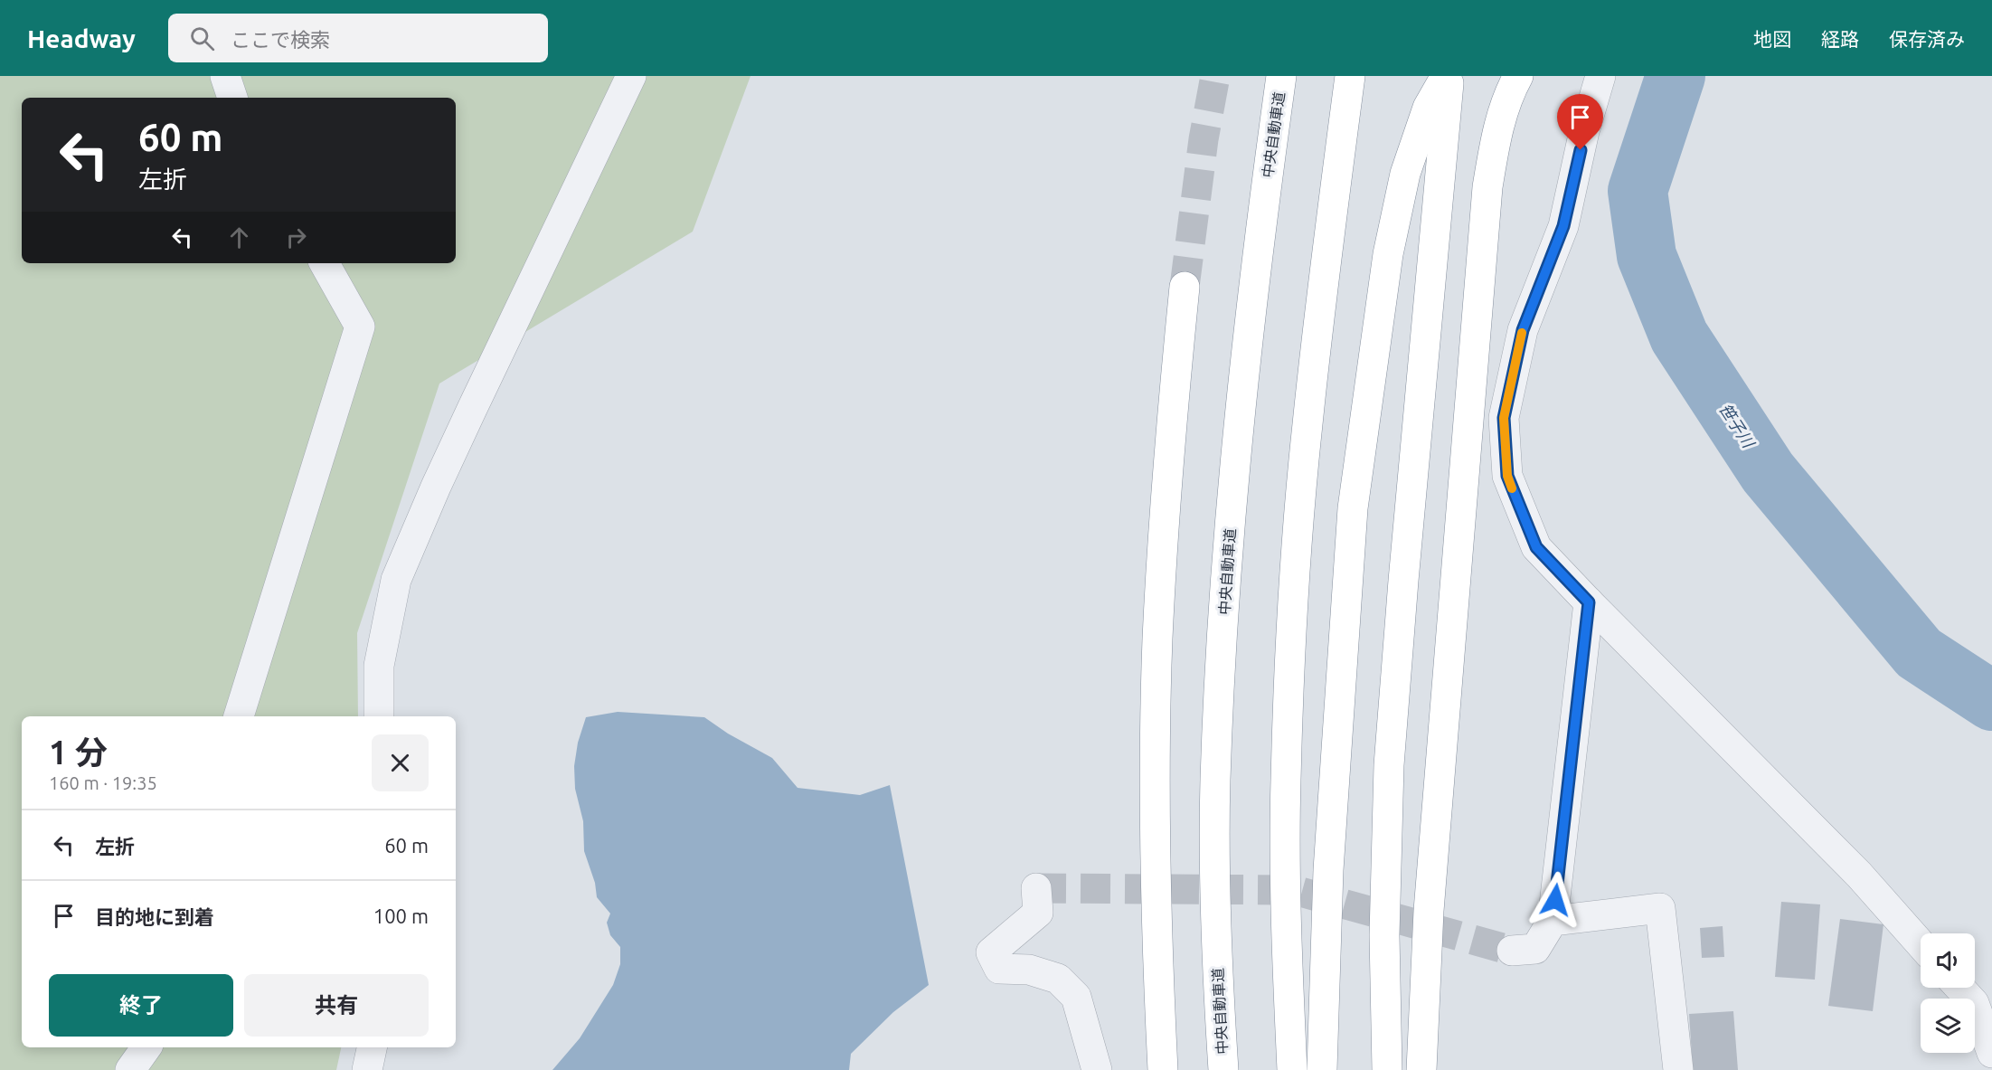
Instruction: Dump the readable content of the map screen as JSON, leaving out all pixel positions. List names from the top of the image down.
{
  "streets": {
    "highway": ["中央自動車道"]
  },
  "water": ["笹子川"],
  "page": {
    "header": "Headway",
    "search": "ここで検索",
    "nav": ["地図", "経路", "保存済み"],
    "turn": ["60 m", "左折"],
    "heading": ["1 分", "160 m · 19:35"],
    "list": [
      {
        "name": "左折",
        "value": "60 m"
      },
      {
        "name": "目的地に到着",
        "value": "100 m"
      }
    ],
    "buttons": ["終了", "共有"]
  }
}
